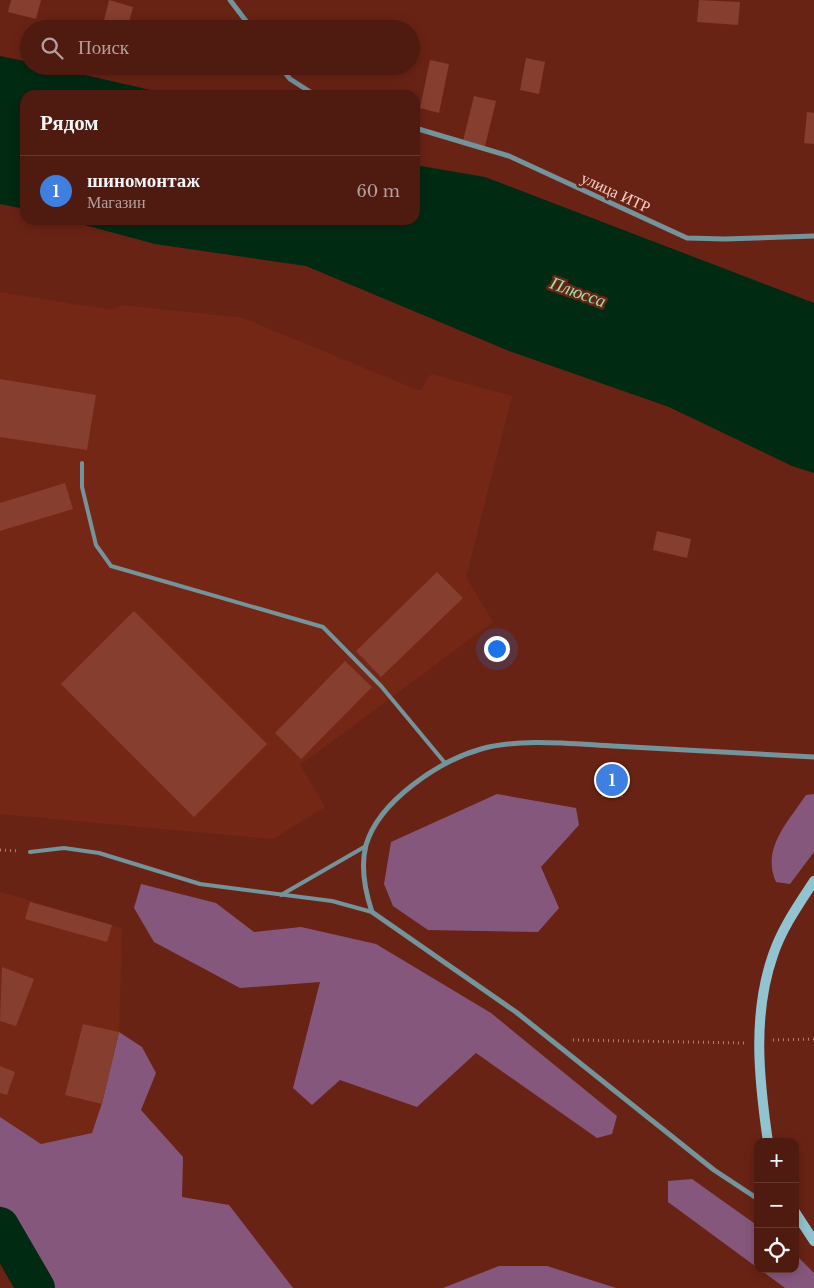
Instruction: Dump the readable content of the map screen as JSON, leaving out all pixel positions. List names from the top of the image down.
{
  "streets": {
    "street": ["улица ИТР"]
  },
  "water": ["Плюсса"],
  "page": {
    "search": "Поиск",
    "heading": "Рядом",
    "list": [
      {
        "mark": "1",
        "name": "шиномонтаж",
        "note": "Магазин",
        "value": "60 m"
      }
    ],
    "pins": "1",
    "map_buttons": ["+", "−"]
  }
}
